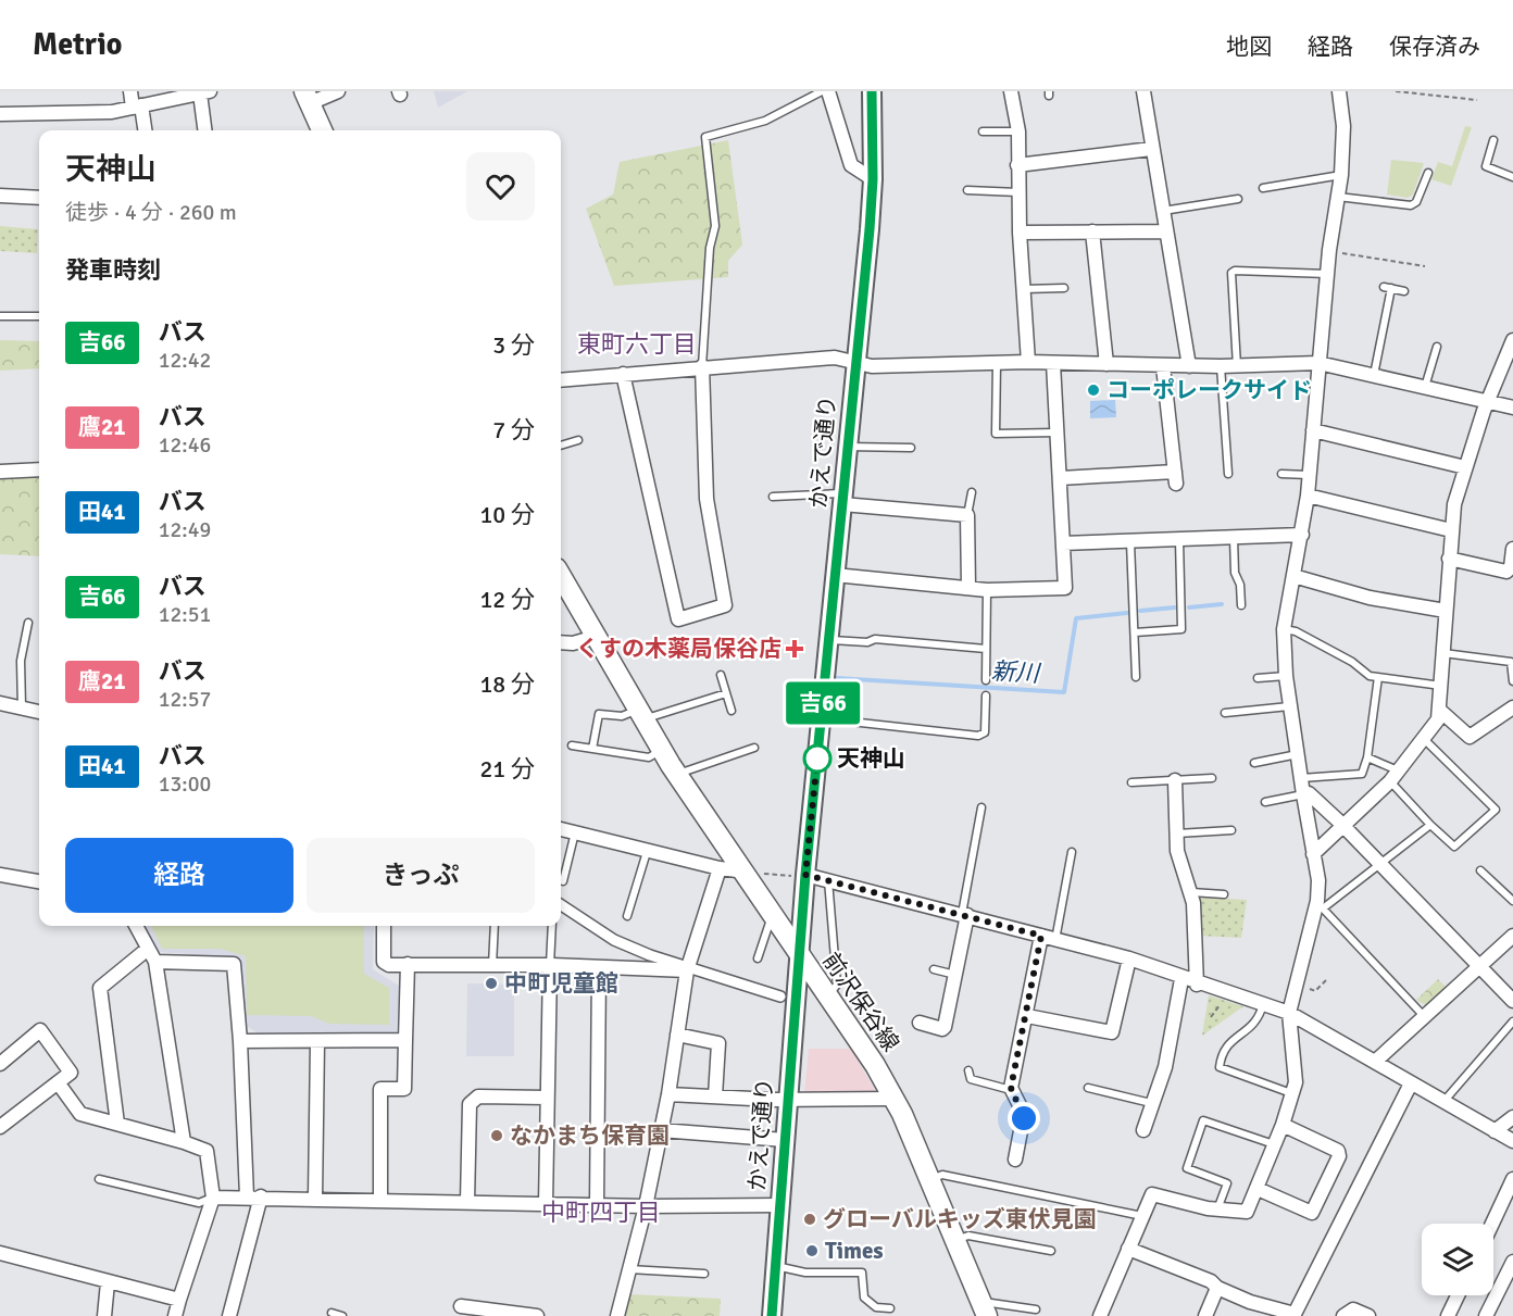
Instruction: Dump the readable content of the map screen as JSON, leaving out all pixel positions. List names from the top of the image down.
{
  "streets": {
    "main road": ["前沢保谷線"],
    "street": ["かえで通り"]
  },
  "crossings": [
    ["かえで通り", "前沢保谷線"]
  ],
  "districts": ["東町六丁目", "中町四丁目"],
  "water": ["新川"],
  "places": {
    "other": [
      "コーポレークサイド",
      "天神山",
      "中町児童館",
      "なかまち保育園",
      "グローバルキッズ東伏見園",
      "Times"
    ],
    "health": ["くすの木薬局保谷店"]
  },
  "lines": ["bus line 吉66"],
  "page": {
    "header": "Metrio",
    "nav": ["地図", "経路", "保存済み"],
    "on_map": "吉66",
    "heading": [
      ["天神山", "徒歩 · 4 分 · 260 m"],
      "発車時刻"
    ],
    "list": [
      {
        "mark": "吉66",
        "name": "バス",
        "note": "12:42",
        "value": "3 分"
      },
      {
        "mark": "鷹21",
        "name": "バス",
        "note": "12:46",
        "value": "7 分"
      },
      {
        "mark": "田41",
        "name": "バス",
        "note": "12:49",
        "value": "10 分"
      },
      {
        "mark": "吉66",
        "name": "バス",
        "note": "12:51",
        "value": "12 分"
      },
      {
        "mark": "鷹21",
        "name": "バス",
        "note": "12:57",
        "value": "18 分"
      },
      {
        "mark": "田41",
        "name": "バス",
        "note": "13:00",
        "value": "21 分"
      }
    ],
    "buttons": ["経路", "きっぷ"]
  }
}
